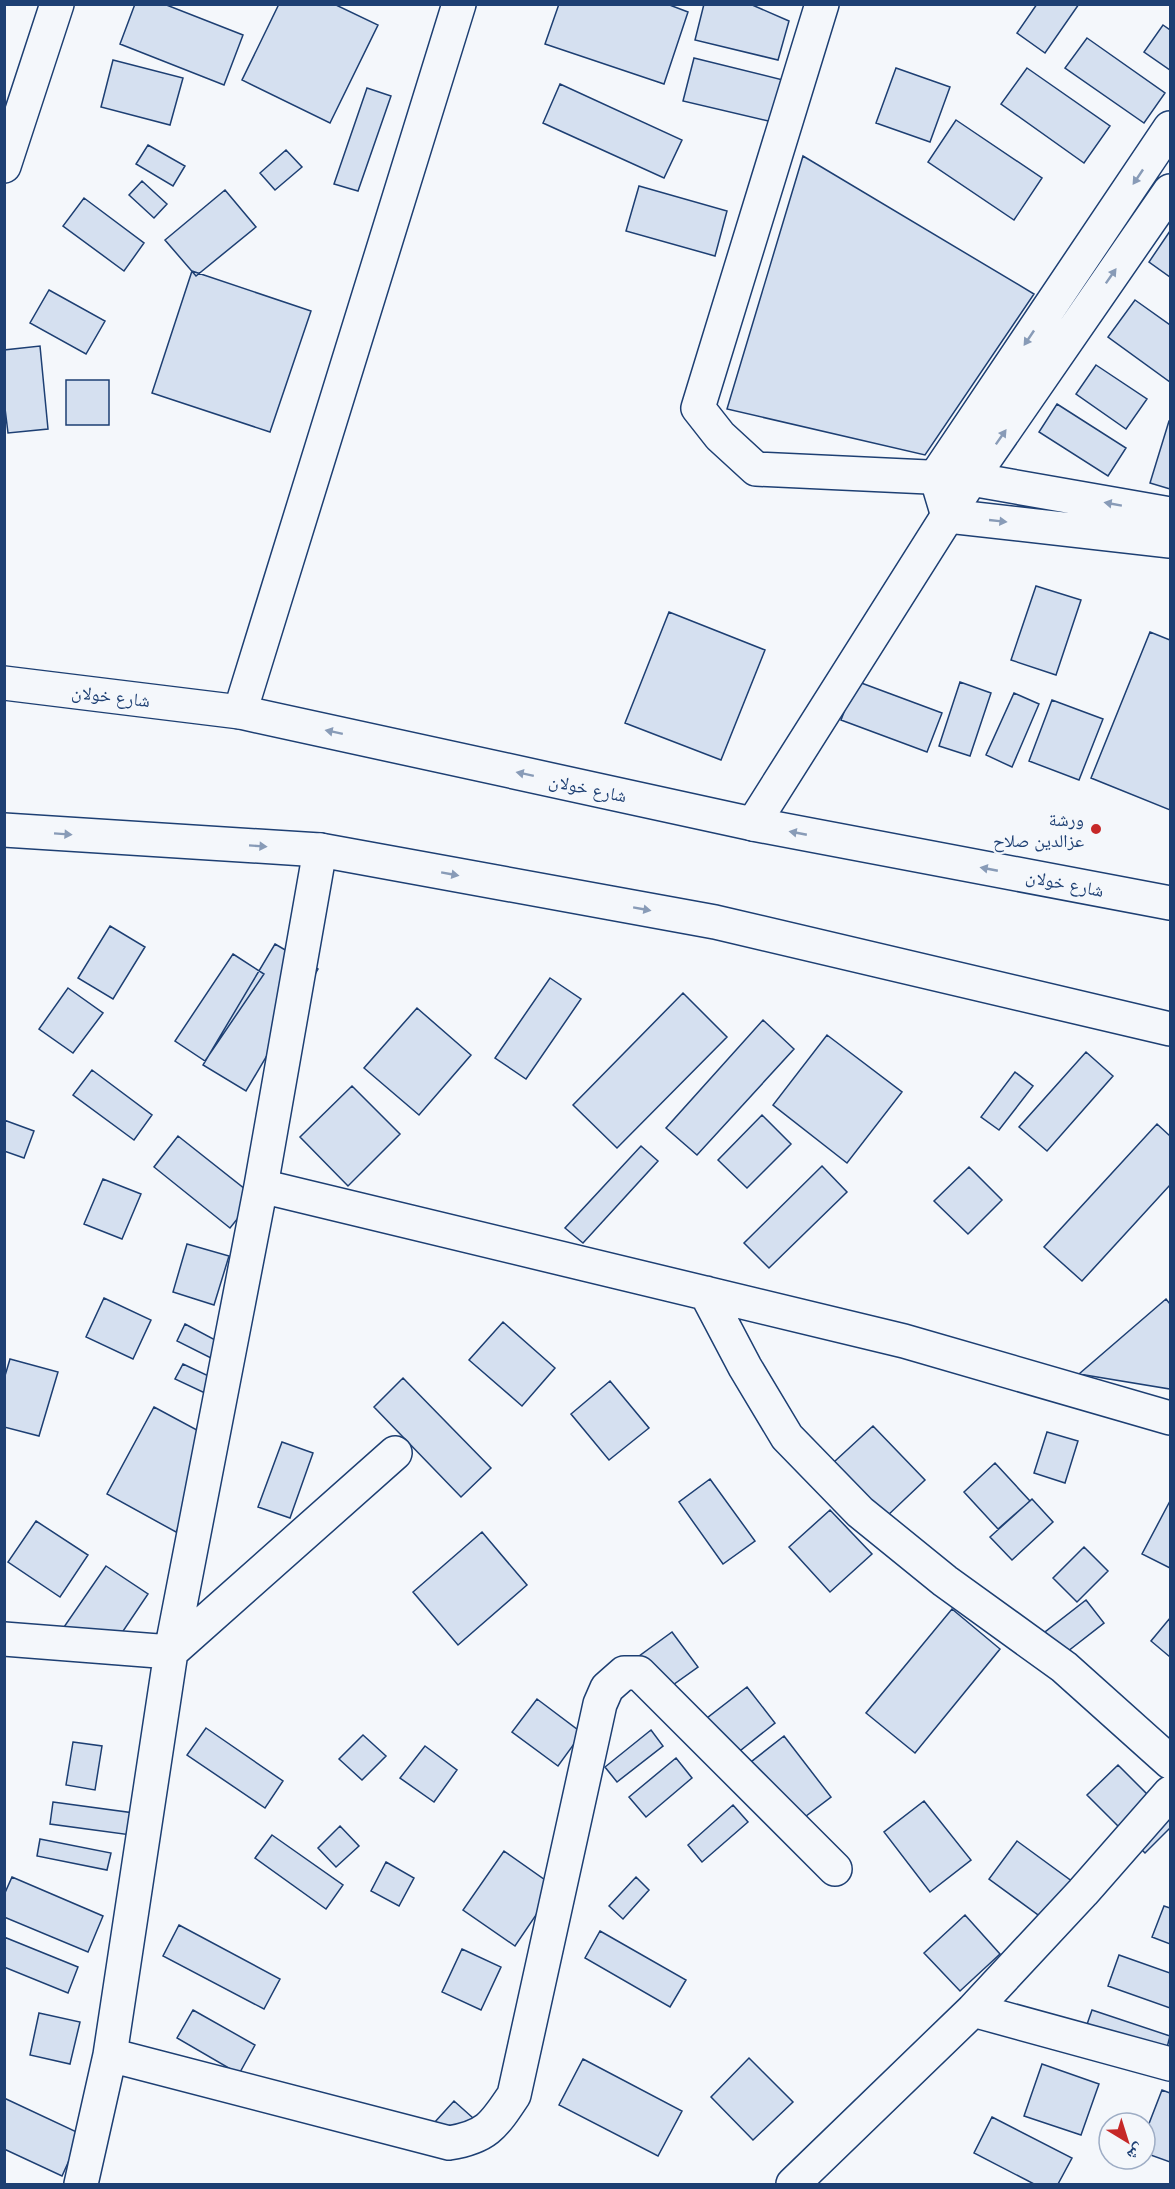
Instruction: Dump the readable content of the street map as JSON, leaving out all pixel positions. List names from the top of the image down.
{
  "streets": {
    "street": ["شارع خولان"]
  },
  "places": ["ورشة عزالدين صلاح"],
  "north": "bottom right"
}
